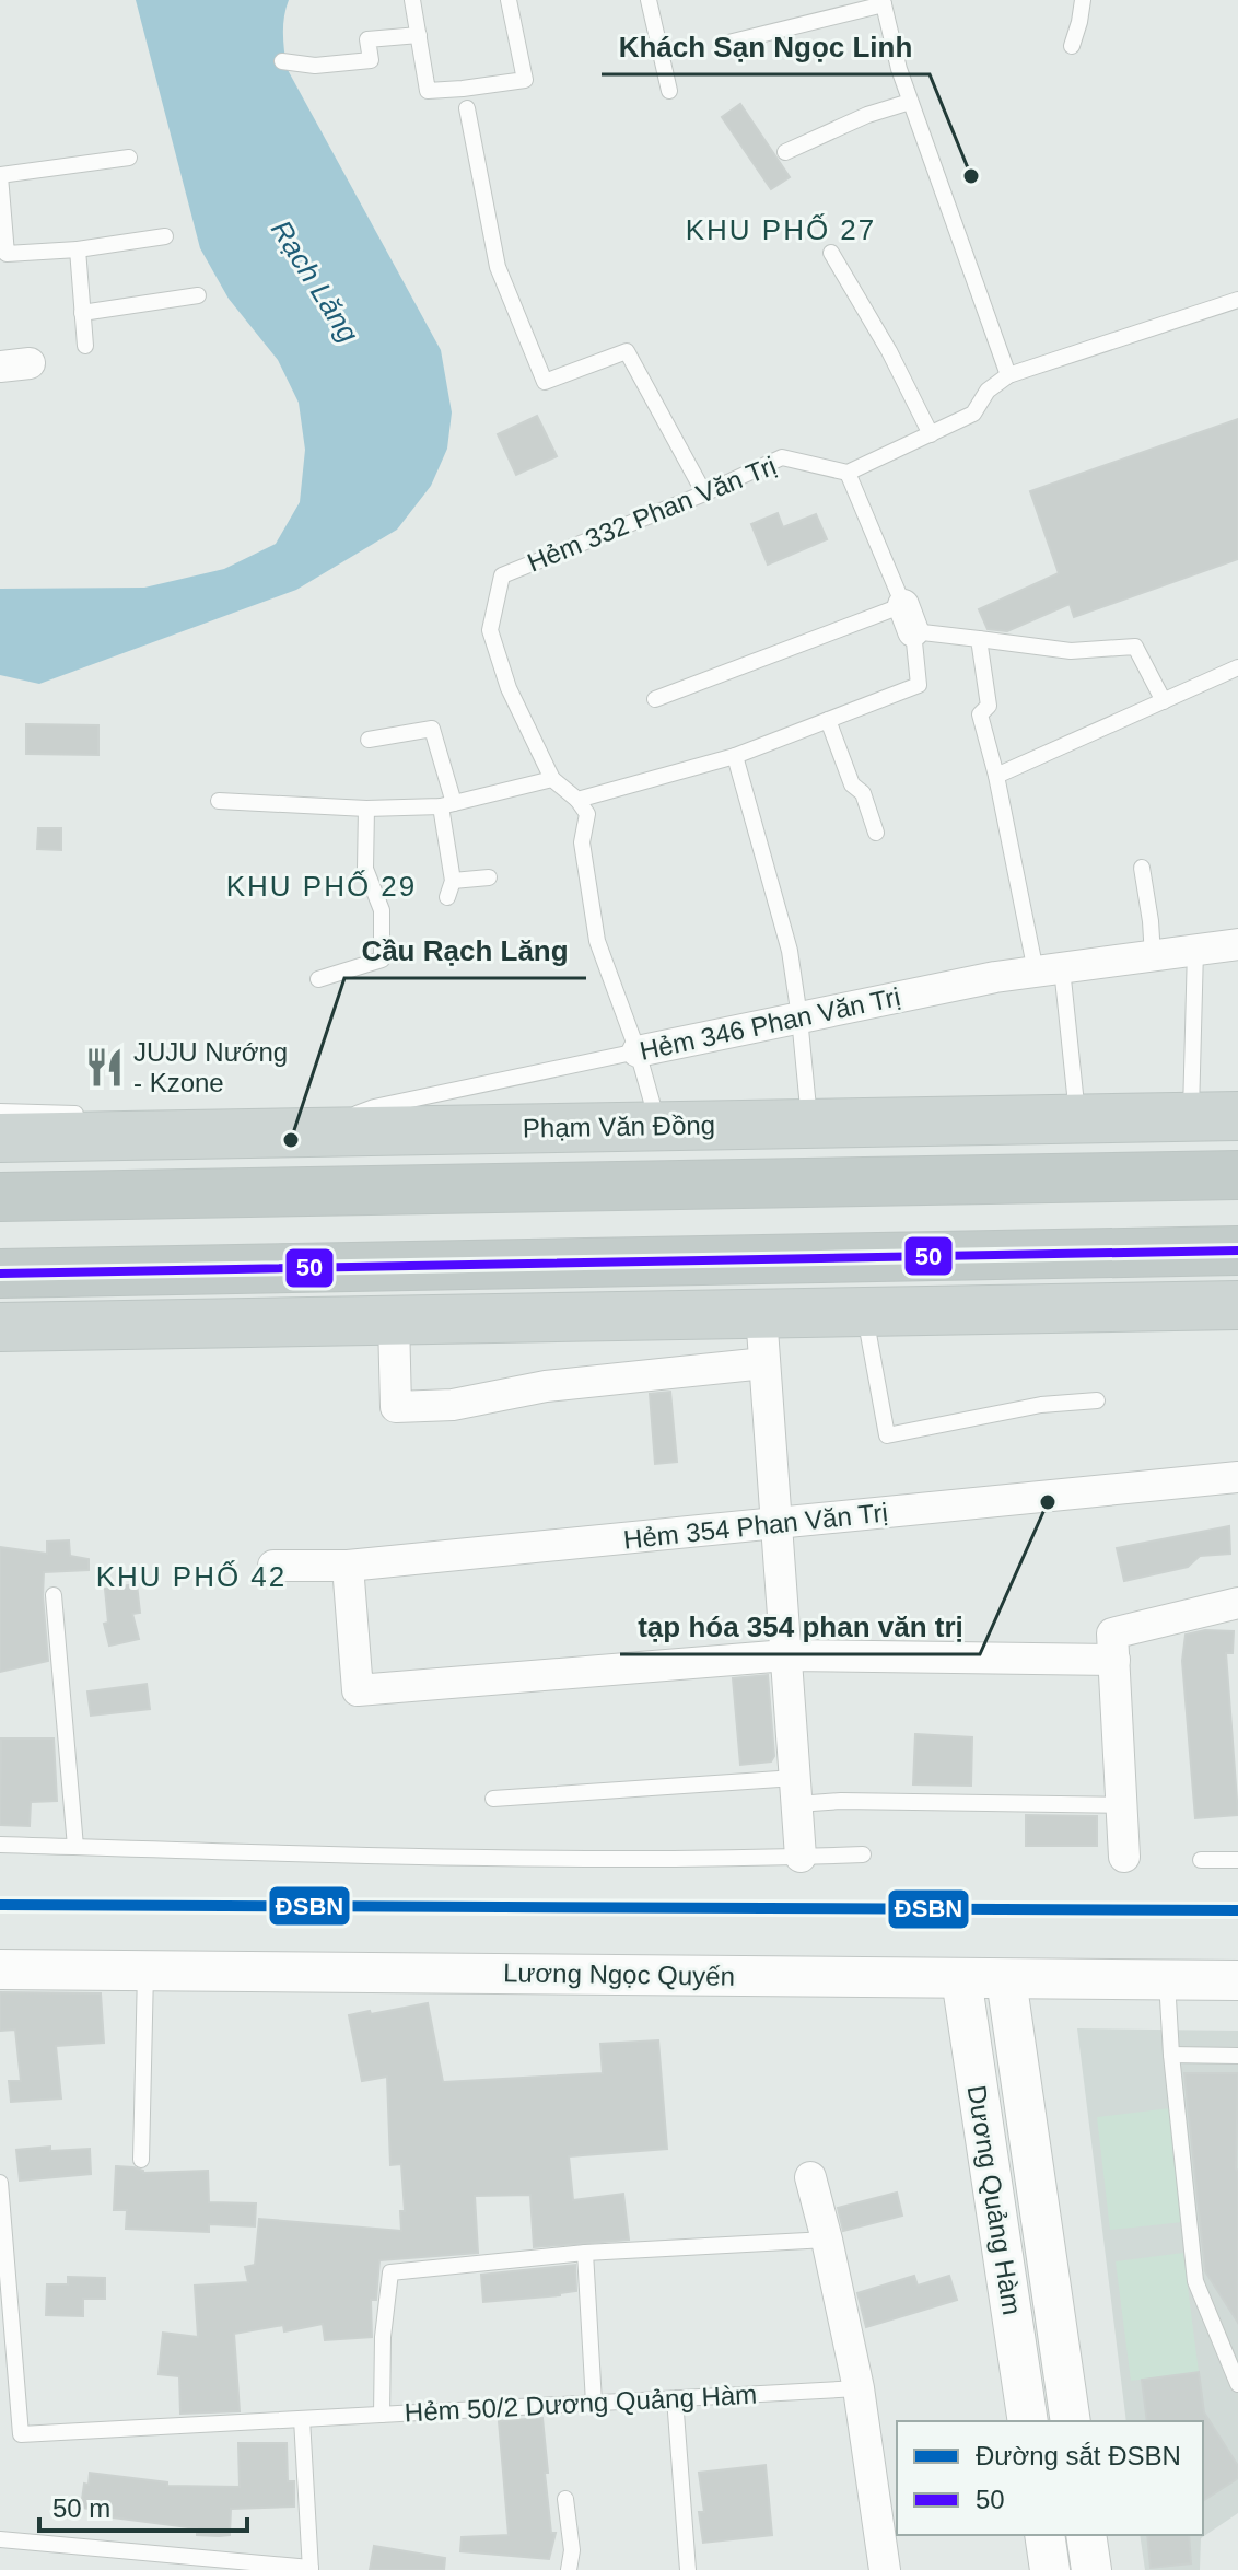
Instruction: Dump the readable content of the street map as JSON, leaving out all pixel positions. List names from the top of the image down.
{
  "streets": {
    "main road": ["Phạm Văn Đồng"],
    "street": [
      "Hẻm 346 Phan Văn Trị",
      "Hẻm 354 Phan Văn Trị",
      "Lương Ngọc Quyến",
      "Dương Quảng Hàm"
    ],
    "lane": ["Hẻm 332 Phan Văn Trị", "Hẻm 50/2 Dương Quảng Hàm"]
  },
  "crossings": [
    ["Hẻm 346 Phan Văn Trị", "Phạm Văn Đồng"],
    ["Lương Ngọc Quyến", "Dương Quảng Hàm"]
  ],
  "districts": ["KHU PHỐ 27", "KHU PHỐ 29", "KHU PHỐ 42"],
  "water": ["Rạch Lăng"],
  "places": {
    "other": ["Khách Sạn Ngọc Linh", "Cầu Rạch Lăng", "tạp hóa 354 phan văn trị"],
    "restaurant": ["JUJU Nướng - Kzone"]
  },
  "lines": ["transit line 50", "rail line ĐSBN"],
  "legend": ["Đường sắt ĐSBN", "50"],
  "scale_bar": "50 m"
}
